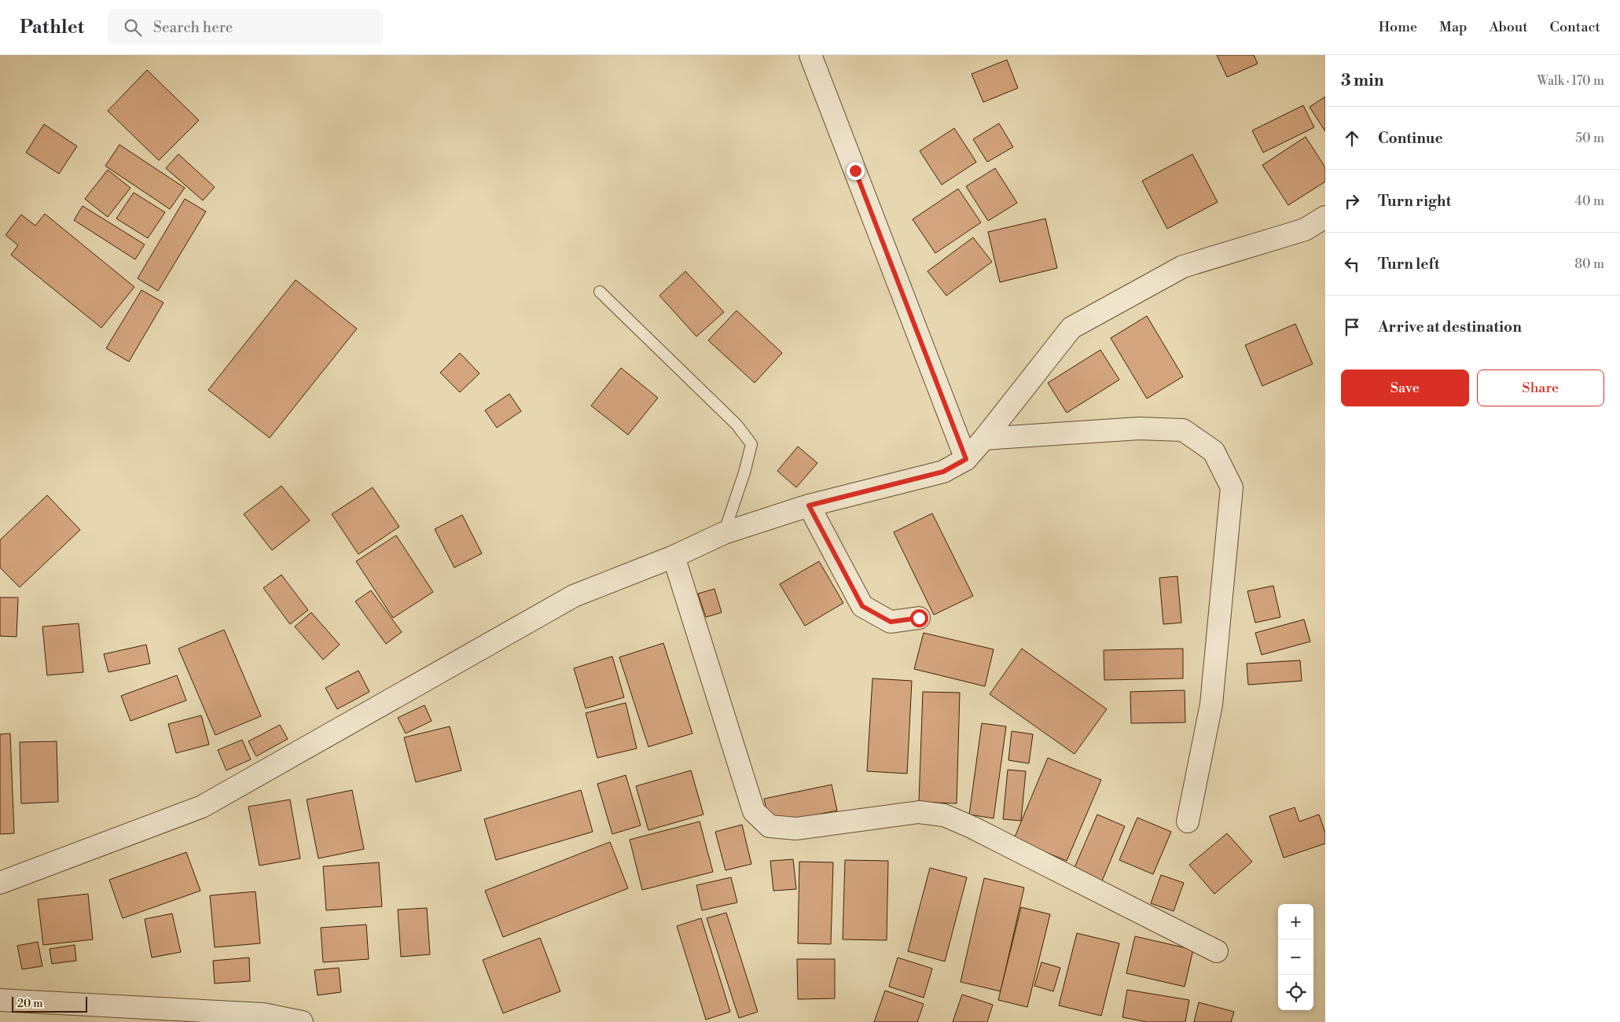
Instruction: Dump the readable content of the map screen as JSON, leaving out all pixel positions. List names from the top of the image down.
{
  "scale_bar": "20 m",
  "page": {
    "header": "Pathlet",
    "search": "Search here",
    "nav": [
      "Home",
      "Map",
      "About",
      "Contact"
    ],
    "heading": ["3 min", "Walk · 170 m"],
    "list": [
      ["Continue", "50 m"],
      ["Turn right", "40 m"],
      ["Turn left", "80 m"],
      "Arrive at destination"
    ],
    "buttons": ["Save", "Share"],
    "map_buttons": ["+", "−"],
    "scale": "20 m"
  }
}
